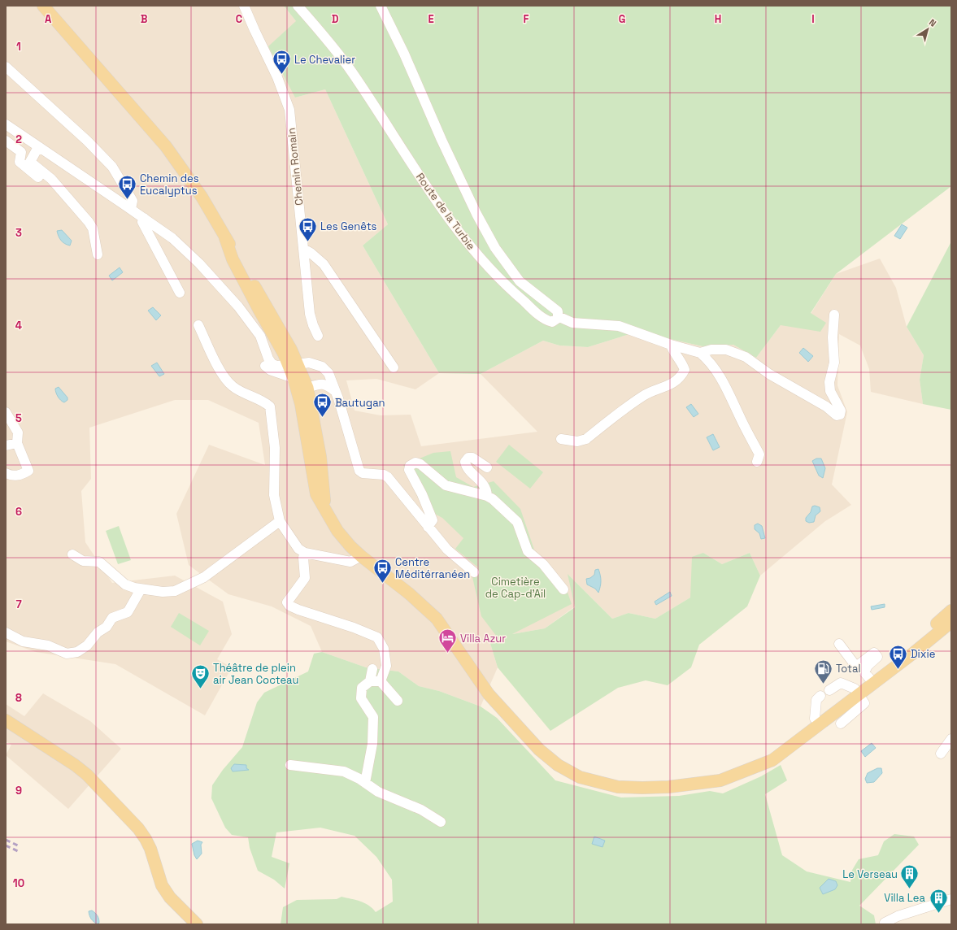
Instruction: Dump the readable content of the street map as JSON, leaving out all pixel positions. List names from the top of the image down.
{
  "streets": {
    "street": ["Chemin Romain", "Route de la Turbie"]
  },
  "parks": ["Cimetière de Cap-d'Ail"],
  "places": {
    "bus stop": [
      "Le Chevalier",
      "Chemin des Eucalyptus",
      "Les Genêts",
      "Bautugan",
      "Centre Méditérranéen",
      "Dixie"
    ],
    "hotel": ["Villa Azur"],
    "fuel station": ["Total"],
    "theatre": ["Théâtre de plein air Jean Cocteau"],
    "building": ["Le Verseau", "Villa Lea"]
  },
  "north": "top right",
  "grid": {
    "columns": [
      "A",
      "B",
      "C",
      "D",
      "E",
      "F",
      "G",
      "H",
      "I"
    ],
    "rows": [
      "1",
      "2",
      "3",
      "4",
      "5",
      "6",
      "7",
      "8",
      "9",
      "10"
    ]
  }
}
